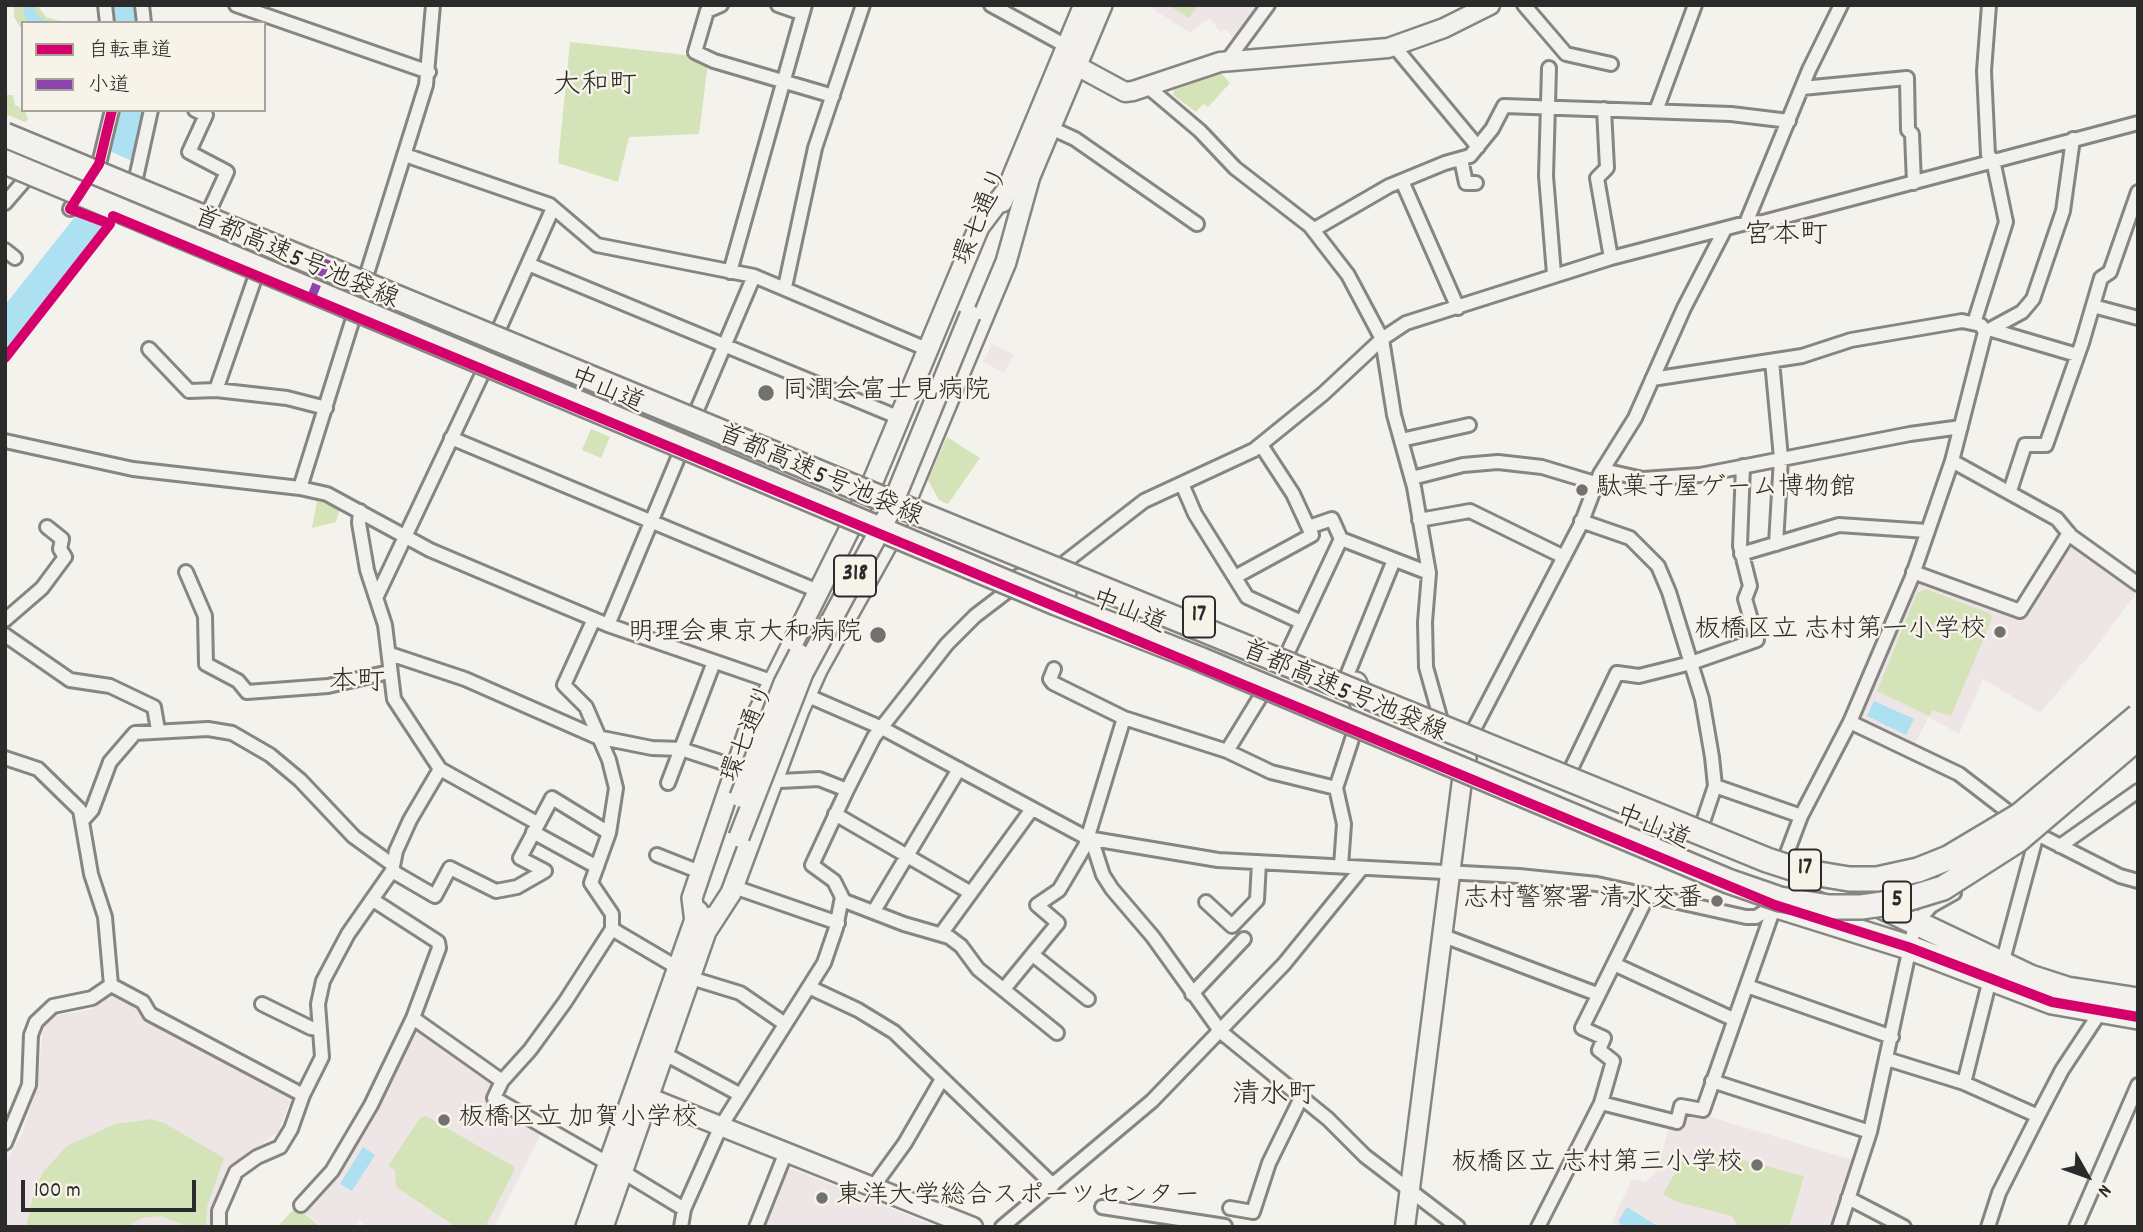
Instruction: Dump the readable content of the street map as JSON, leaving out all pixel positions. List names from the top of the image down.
{
  "streets": {
    "highway": [
      "首都高速5号池袋線",
      "中山道",
      "17",
      "5"
    ],
    "main road": ["環七通り", "318"]
  },
  "crossings": [
    ["首都高速5号池袋線", "中山道"],
    ["首都高速5号池袋線", "17"],
    ["首都高速5号池袋線", "5"],
    ["中山道", "17"],
    ["中山道", "5"]
  ],
  "districts": [
    "大和町",
    "宮本町",
    "本町",
    "清水町"
  ],
  "places": [
    "同潤会富士見病院",
    "駄菓子屋ゲーム博物館",
    "板橋区立 志村第一小学校",
    "明理会東京大和病院",
    "志村警察署 清水交番",
    "板橋区立 加賀小学校",
    "板橋区立 志村第三小学校",
    "東洋大学総合スポーツセンター"
  ],
  "legend": ["自転車道", "小道"],
  "scale_bar": "100 m",
  "north": "bottom right"
}
